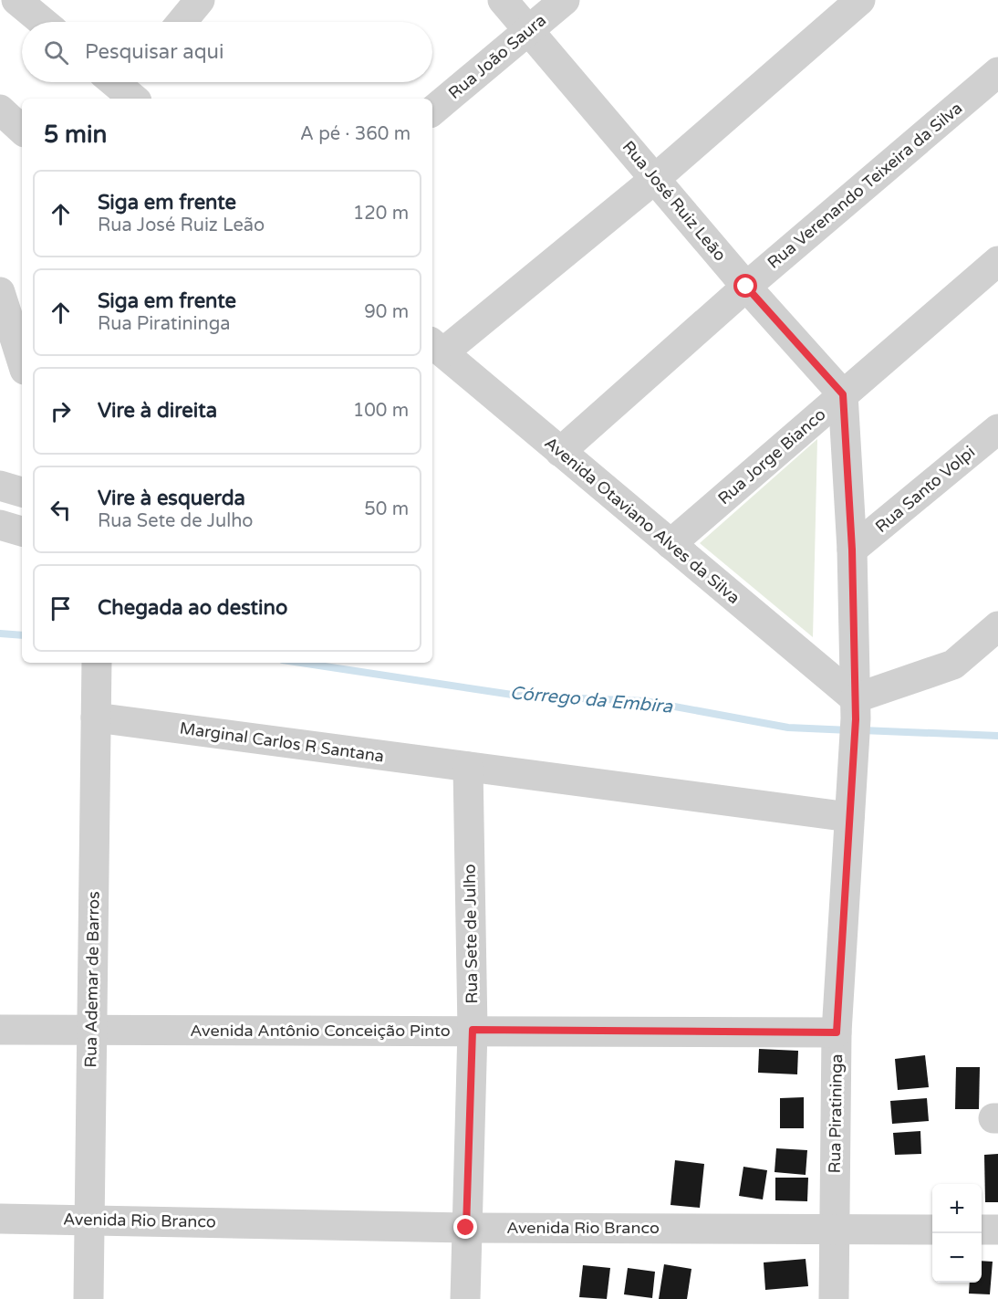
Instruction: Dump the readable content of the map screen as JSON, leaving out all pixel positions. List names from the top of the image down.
{
  "streets": {
    "street": [
      "Rua João Saura",
      "Rua Verenando Teixeira da Silva",
      "Rua José Ruiz Leão",
      "Rua Jorge Bianco",
      "Rua Santo Volpi",
      "Avenida Otaviano Alves da Silva",
      "Marginal Carlos R Santana",
      "Rua Sete de Julho",
      "Rua Ademar de Barros",
      "Avenida Antônio Conceição Pinto",
      "Rua Piratininga",
      "Avenida Rio Branco"
    ]
  },
  "crossings": [
    ["Rua João Saura", "Rua José Ruiz Leão"],
    ["Rua Verenando Teixeira da Silva", "Rua José Ruiz Leão"],
    ["Rua Verenando Teixeira da Silva", "Avenida Otaviano Alves da Silva"],
    ["Rua José Ruiz Leão", "Rua Jorge Bianco"],
    ["Rua Jorge Bianco", "Avenida Otaviano Alves da Silva"],
    ["Avenida Otaviano Alves da Silva", "Rua Piratininga"],
    ["Marginal Carlos R Santana", "Rua Sete de Julho"],
    ["Marginal Carlos R Santana", "Rua Ademar de Barros"],
    ["Marginal Carlos R Santana", "Rua Piratininga"],
    ["Rua Sete de Julho", "Avenida Antônio Conceição Pinto"],
    ["Rua Sete de Julho", "Avenida Rio Branco"],
    ["Rua Ademar de Barros", "Avenida Antônio Conceição Pinto"],
    ["Rua Ademar de Barros", "Avenida Rio Branco"],
    ["Avenida Antônio Conceição Pinto", "Rua Piratininga"],
    ["Rua Piratininga", "Avenida Rio Branco"]
  ],
  "water": ["Córrego da Embira"],
  "page": {
    "search": "Pesquisar aqui",
    "heading": ["5 min", "A pé · 360 m"],
    "list": [
      ["Siga em frente", "Rua José Ruiz Leão", "120 m"],
      ["Siga em frente", "Rua Piratininga", "90 m"],
      ["Vire à direita", "100 m"],
      ["Vire à esquerda", "Rua Sete de Julho", "50 m"],
      "Chegada ao destino"
    ],
    "map_buttons": ["+", "−"]
  }
}
